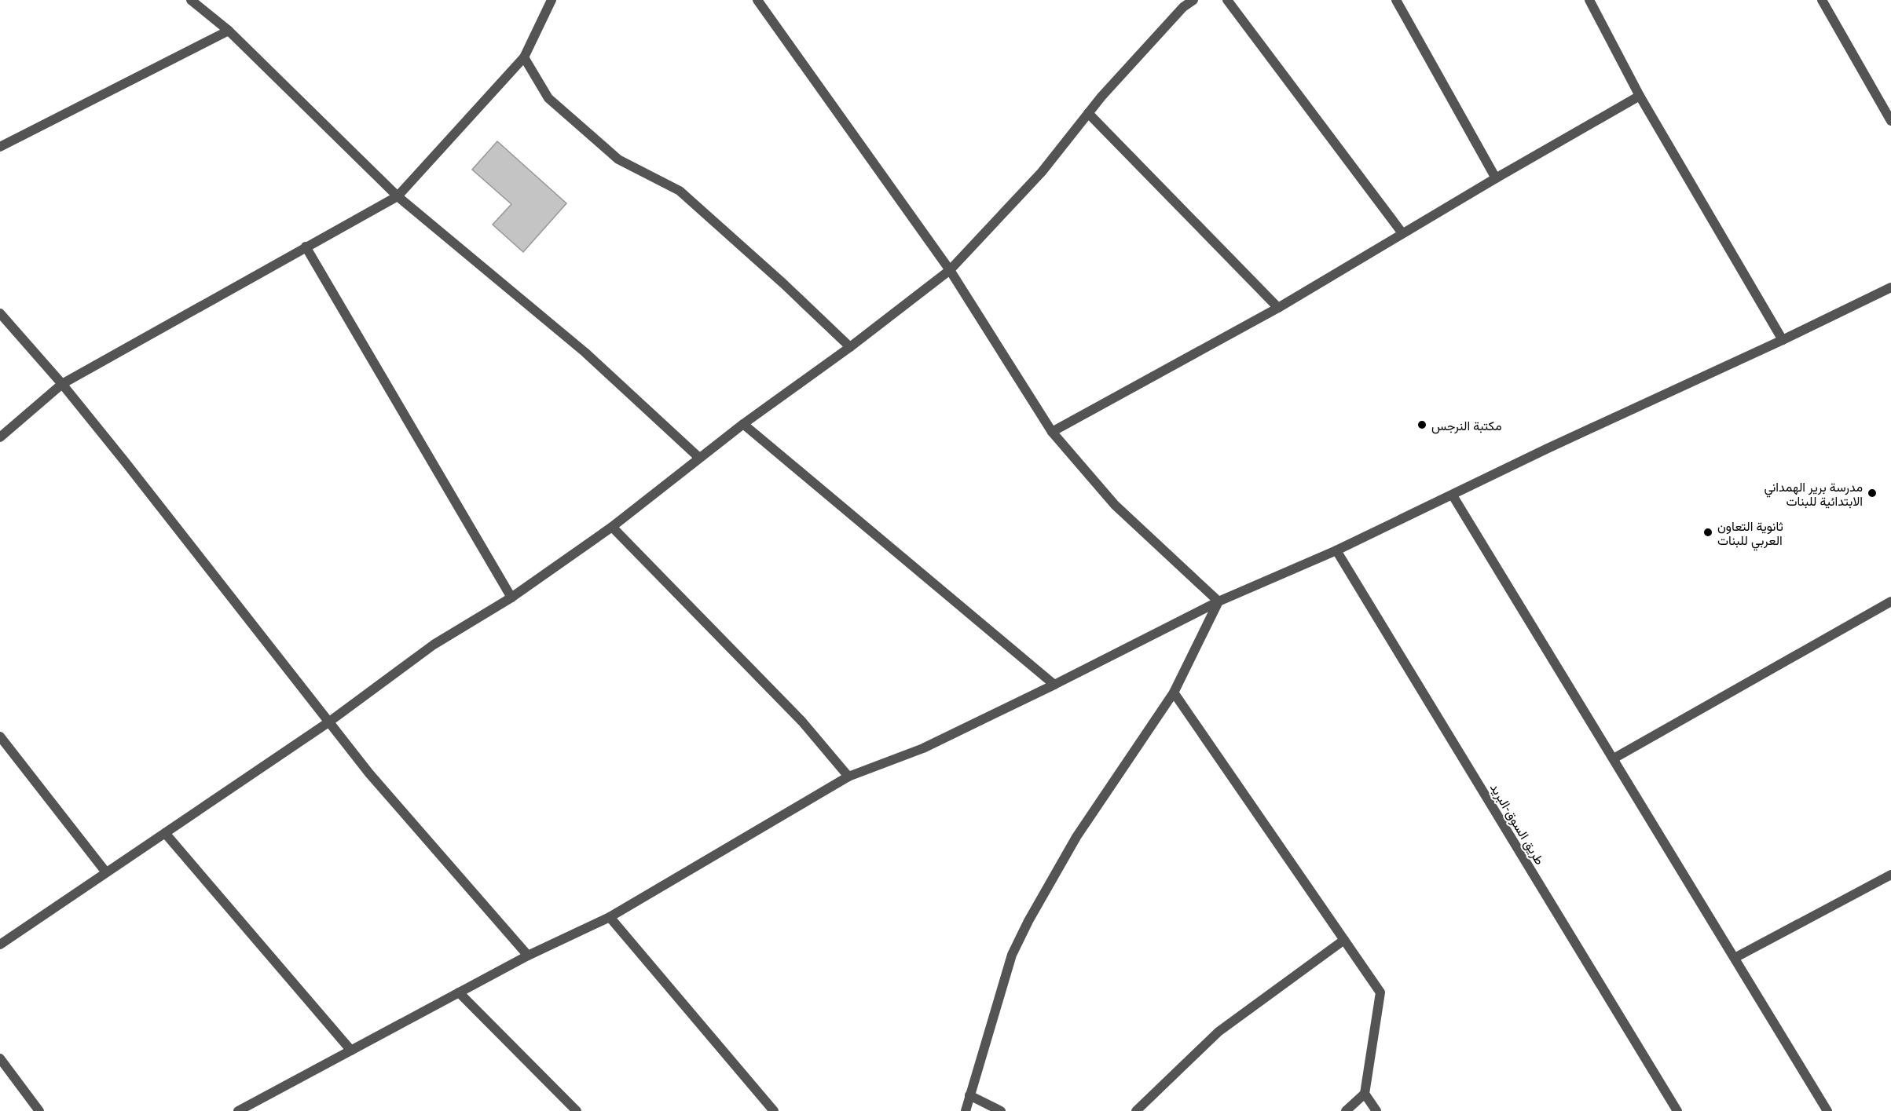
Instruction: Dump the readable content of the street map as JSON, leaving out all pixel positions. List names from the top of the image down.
{
  "streets": {
    "street": ["طريق السوق-البريد"]
  },
  "places": ["مكتبة النرجس", "مدرسة برير الهمداني الابتدائية للبنات", "ثانوية التعاون العربي للبنات"]
}
